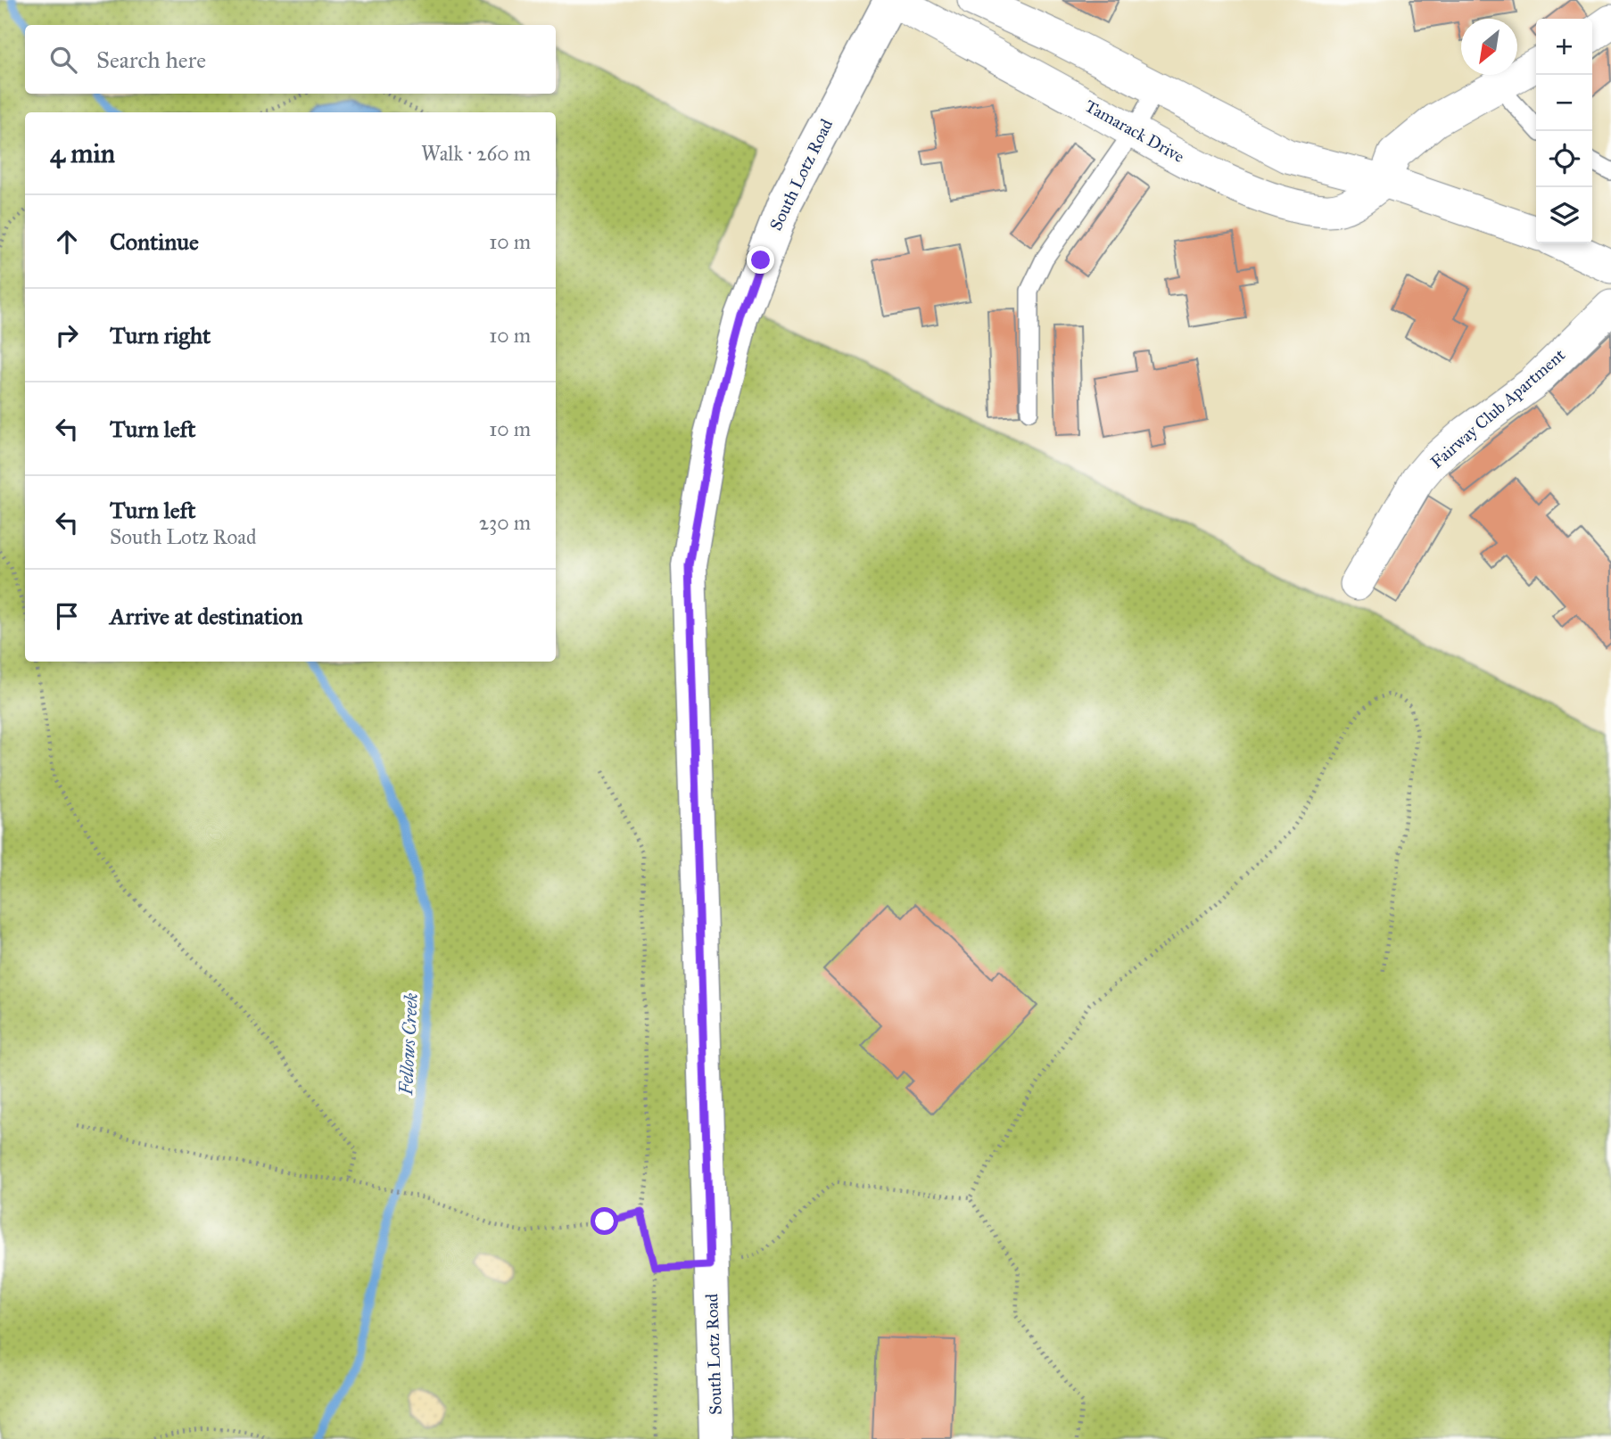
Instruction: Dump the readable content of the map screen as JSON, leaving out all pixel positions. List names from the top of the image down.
{
  "streets": {
    "street": ["Tamarack Drive", "South Lotz Road", "Fairway Club Apartment"]
  },
  "crossings": [
    ["Tamarack Drive", "South Lotz Road"]
  ],
  "water": ["Fellows Creek"],
  "north": "bottom left",
  "page": {
    "map_buttons": ["+", "−"],
    "search": "Search here",
    "heading": ["4 min", "Walk · 260 m"],
    "list": [
      ["Continue", "10 m"],
      ["Turn right", "10 m"],
      ["Turn left", "10 m"],
      ["Turn left", "South Lotz Road", "230 m"],
      "Arrive at destination"
    ]
  }
}
